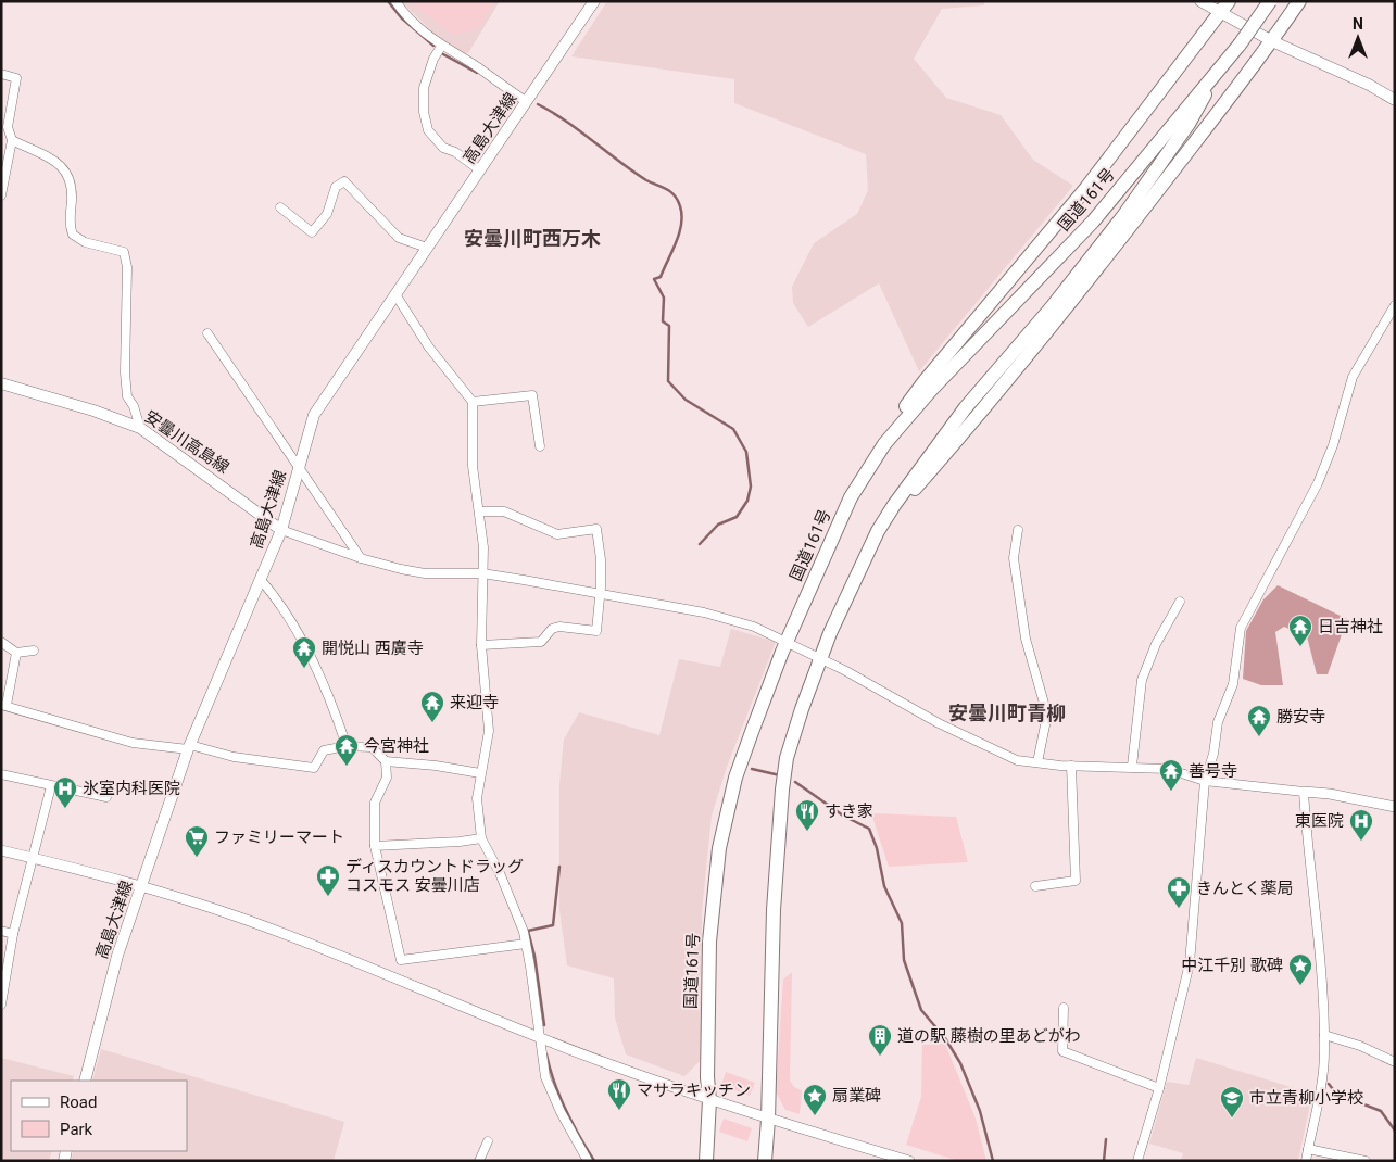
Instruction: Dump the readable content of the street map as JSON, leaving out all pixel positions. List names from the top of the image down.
{
  "streets": {
    "highway": ["国道161号"],
    "main road": ["高島大津線", "安曇川高島線"]
  },
  "crossings": [
    ["高島大津線", "安曇川高島線"]
  ],
  "districts": ["安曇川町西万木", "安曇川町青柳"],
  "places": {
    "temple": [
      "日吉神社",
      "開悦山 西廣寺",
      "来迎寺",
      "勝安寺",
      "今宮神社",
      "善号寺"
    ],
    "hospital": ["氷室内科医院", "東医院"],
    "restaurant": ["すき家", "マサラキッチン"],
    "supermarket": ["ファミリーマート"],
    "pharmacy": ["ディスカウントドラッグ コスモス 安曇川店", "きんとく薬局"],
    "place": ["中江千別 歌碑", "扇業碑"],
    "building": ["道の駅 藤樹の里あどがわ"],
    "school or university": ["市立青柳小学校"]
  },
  "legend": ["Road", "Park"],
  "north": "top"
}
